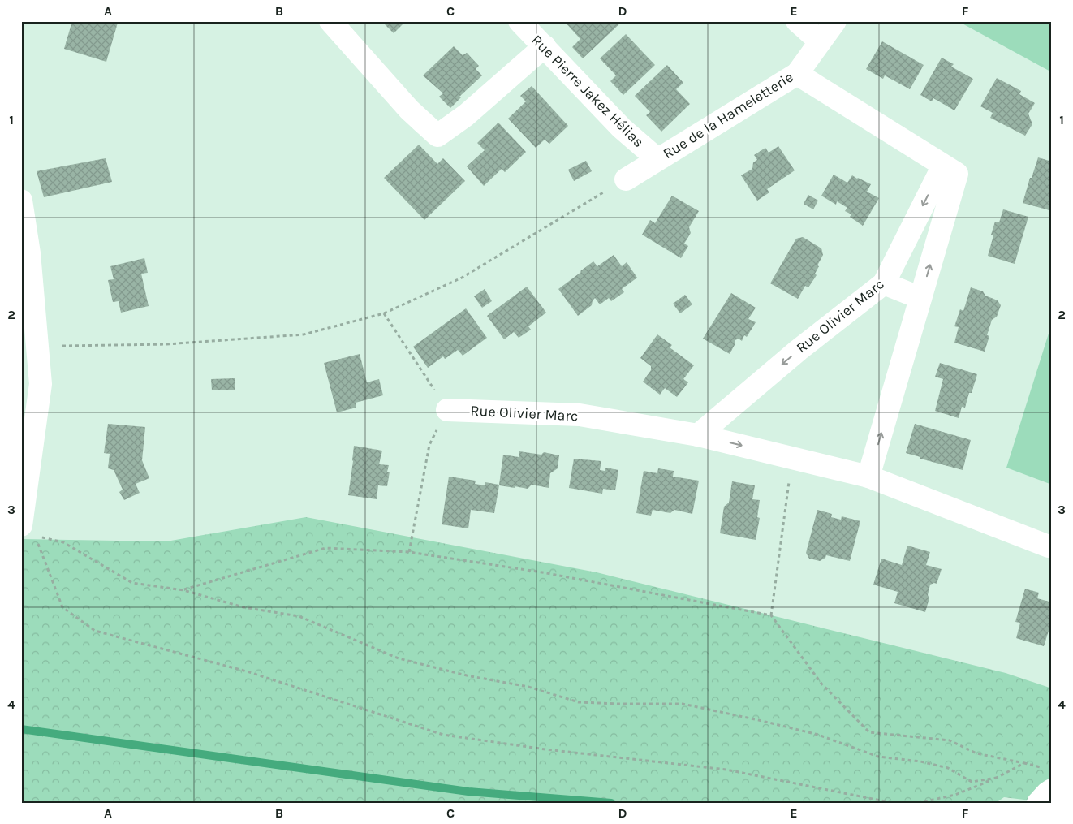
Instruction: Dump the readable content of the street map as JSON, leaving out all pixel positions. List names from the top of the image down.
{
  "streets": {
    "street": ["Rue Pierre Jakez Hélias", "Rue de la Hameletterie", "Rue Olivier Marc"]
  },
  "crossings": [
    ["Rue Pierre Jakez Hélias", "Rue de la Hameletterie"]
  ],
  "grid": {
    "columns": [
      "A",
      "B",
      "C",
      "D",
      "E",
      "F"
    ],
    "rows": [
      "1",
      "2",
      "3",
      "4"
    ]
  }
}
